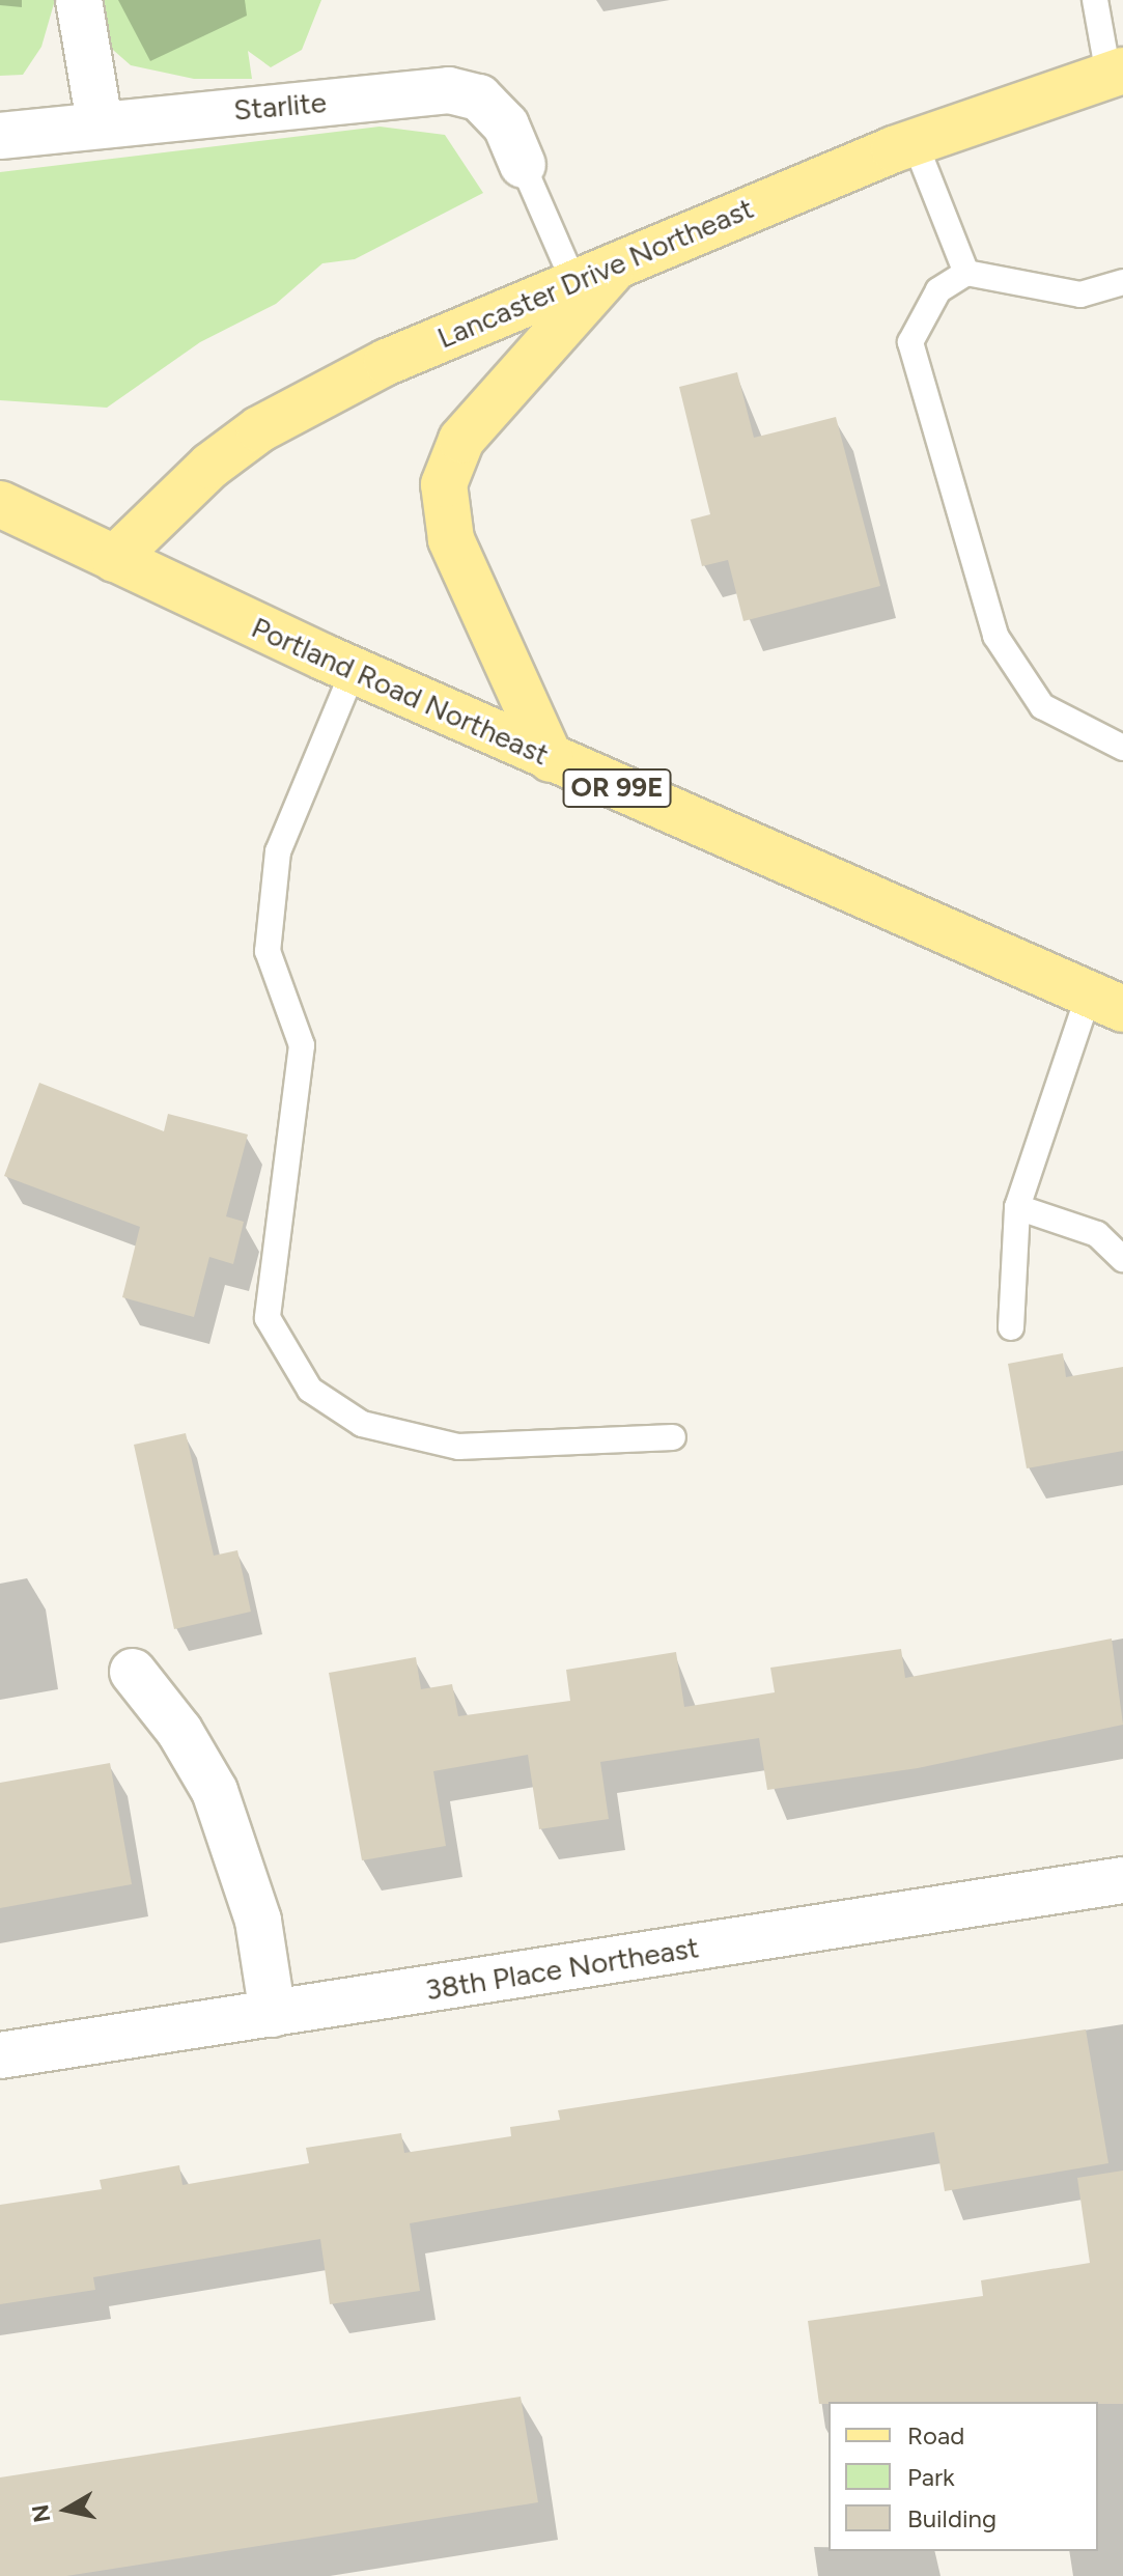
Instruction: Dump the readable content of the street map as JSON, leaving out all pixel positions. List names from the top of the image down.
{
  "streets": {
    "main road": ["Lancaster Drive Northeast", "Portland Road Northeast", "OR 99E"],
    "street": ["Starlite", "38th Place Northeast"]
  },
  "crossings": [
    ["Lancaster Drive Northeast", "Portland Road Northeast"]
  ],
  "legend": ["Road", "Park", "Building"],
  "north": "left"
}
